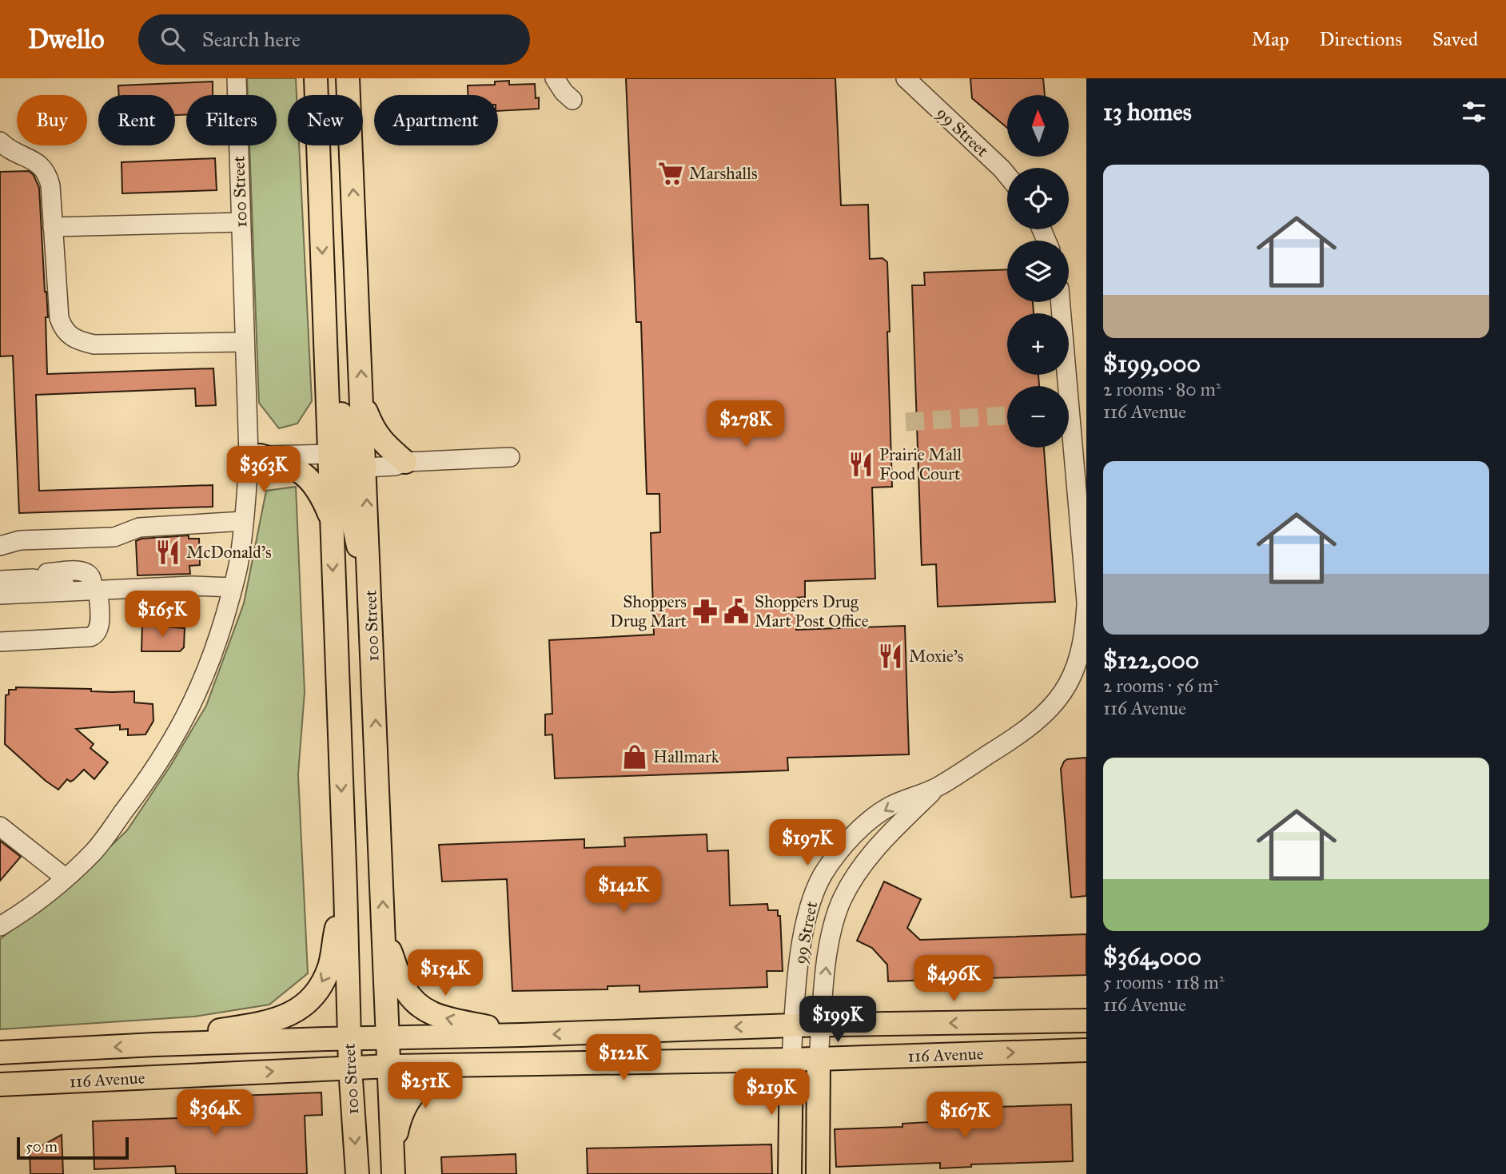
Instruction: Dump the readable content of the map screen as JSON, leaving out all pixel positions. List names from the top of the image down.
{
  "streets": {
    "main road": ["99 Street", "100 Street", "116 Avenue"]
  },
  "crossings": [
    ["99 Street", "116 Avenue"],
    ["100 Street", "116 Avenue"]
  ],
  "places": {
    "supermarket": ["Marshalls"],
    "restaurant": ["Prairie Mall Food Court", "McDonald's", "Moxie's"],
    "pharmacy": ["Shoppers Drug Mart"],
    "public building": ["Shoppers Drug Mart Post Office"],
    "shop": ["Hallmark"]
  },
  "scale_bar": "50 m",
  "north": "top",
  "page": {
    "header": "Dwello",
    "search": "Search here",
    "nav": ["Map", "Directions", "Saved"],
    "heading": "13 homes",
    "map_buttons": ["+", "−"],
    "chip": [
      "Buy",
      "Rent",
      "Filters",
      "New",
      "Apartment"
    ],
    "list": [
      {
        "name": "$199,000",
        "note": "2 rooms · 80 m² · 116 Avenue"
      },
      {
        "name": "$122,000",
        "note": "2 rooms · 56 m² · 116 Avenue"
      },
      {
        "name": "$364,000",
        "note": "5 rooms · 118 m² · 116 Avenue"
      }
    ],
    "price": [
      "$278K",
      "$363K",
      "$165K",
      "$197K",
      "$142K",
      "$154K",
      "$496K",
      "$199K",
      "$122K",
      "$251K",
      "$219K",
      "$364K",
      "$167K"
    ],
    "scale": "50 m"
  }
}
